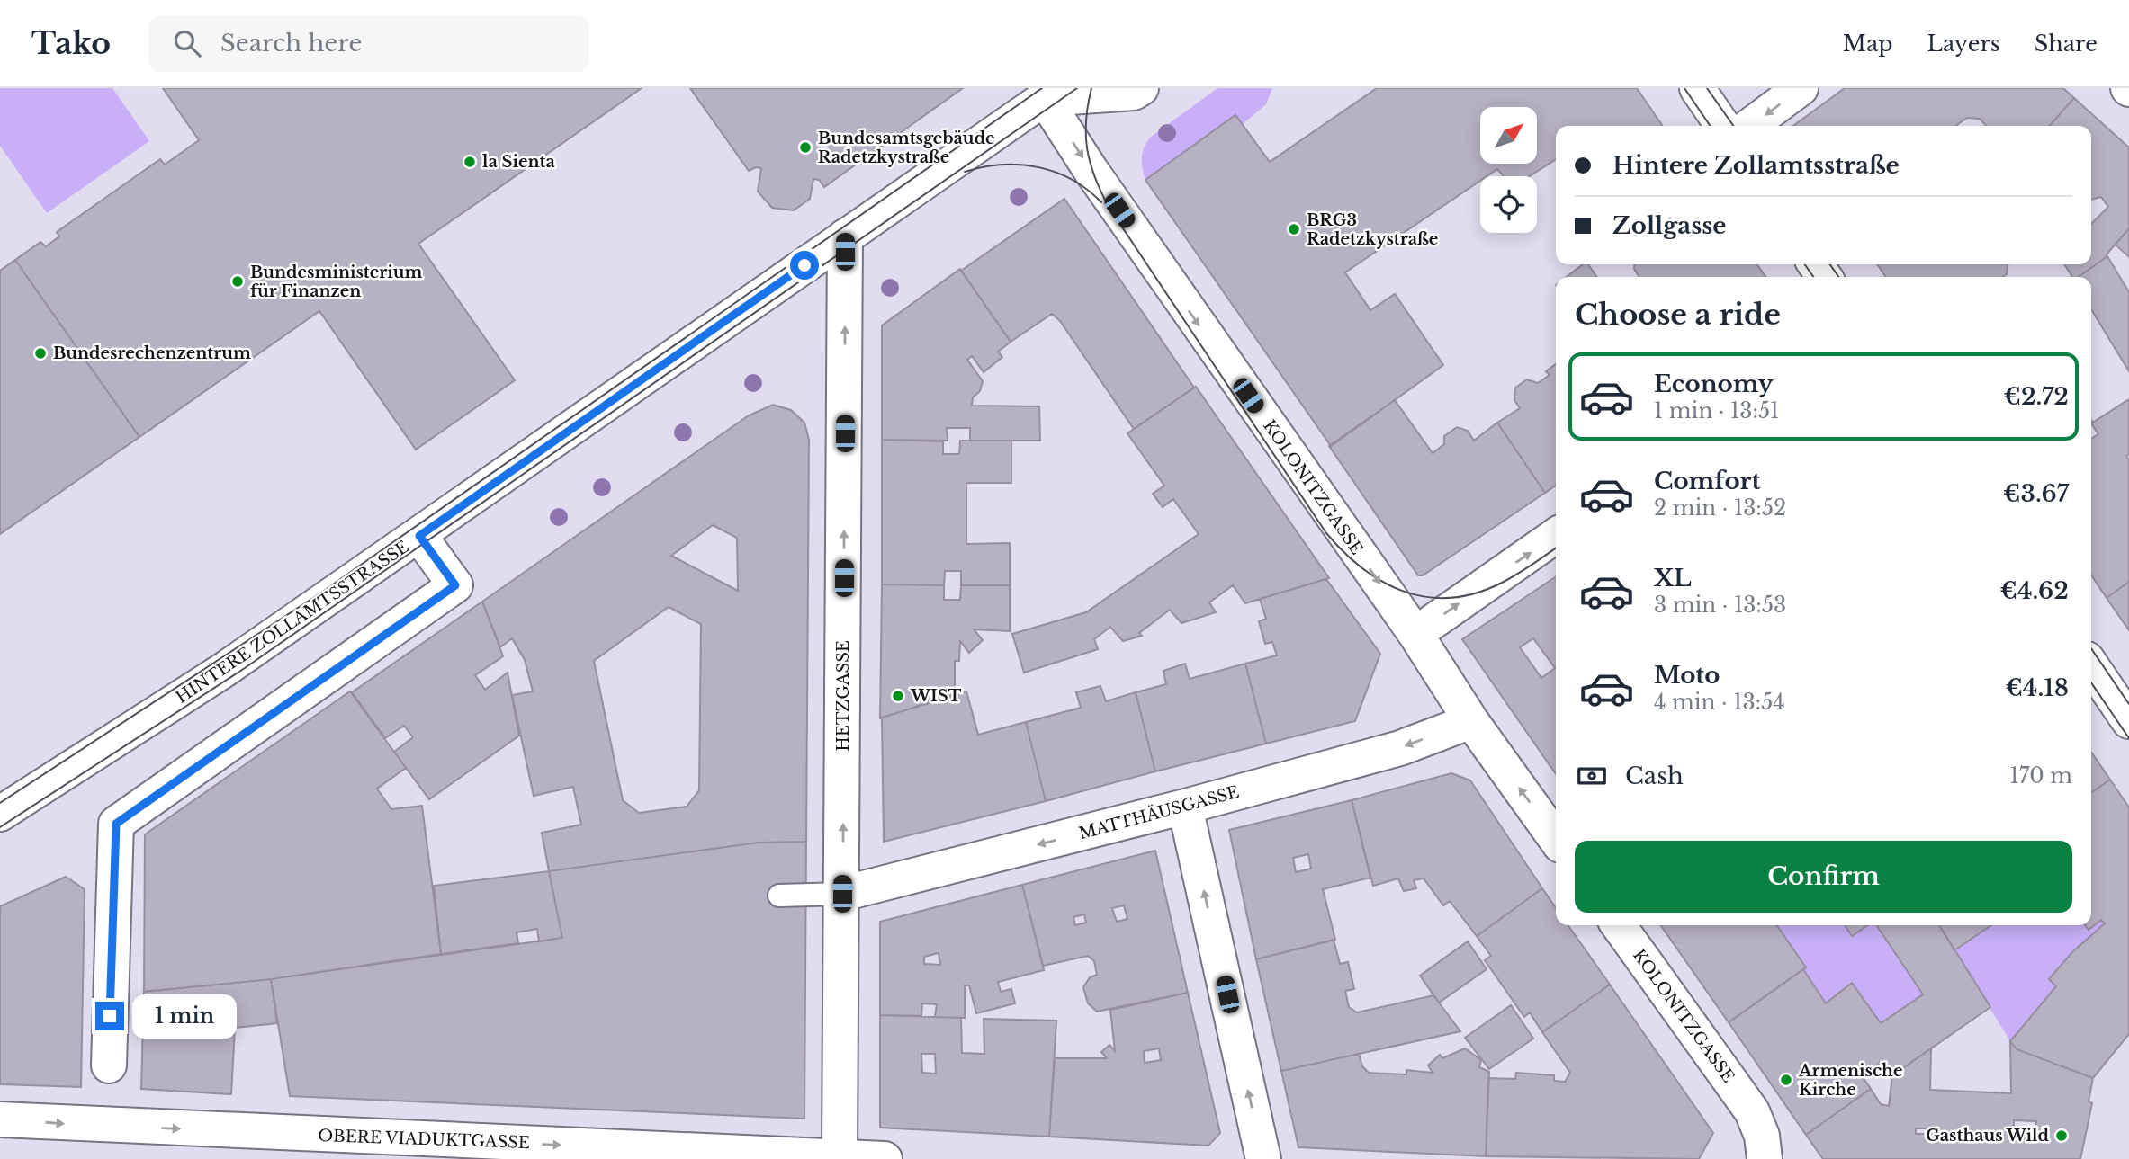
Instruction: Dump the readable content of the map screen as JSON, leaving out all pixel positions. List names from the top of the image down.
{
  "streets": {
    "street": [
      "KOLONITZGASSE",
      "HINTERE ZOLLAMTSSTRASSE",
      "HETZGASSE",
      "MATTHÄUSGASSE",
      "OBERE VIADUKTGASSE"
    ]
  },
  "crossings": [
    ["KOLONITZGASSE", "HINTERE ZOLLAMTSSTRASSE"],
    ["KOLONITZGASSE", "MATTHÄUSGASSE"],
    ["HINTERE ZOLLAMTSSTRASSE", "HETZGASSE"],
    ["HETZGASSE", "MATTHÄUSGASSE"],
    ["HETZGASSE", "OBERE VIADUKTGASSE"]
  ],
  "one_way": ["HETZGASSE", "MATTHÄUSGASSE", "OBERE VIADUKTGASSE"],
  "places": [
    "Bundesamtsgebäude Radetzkystraße",
    "la Sienta",
    "BRG3 Radetzkystraße",
    "Bundesministerium für Finanzen",
    "Bundesrechenzentrum",
    "WIST",
    "Armenische Kirche",
    "Gasthaus Wild"
  ],
  "north": "top right",
  "page": {
    "header": "Tako",
    "search": "Search here",
    "nav": ["Map", "Layers", "Share"],
    "banner": ["Hintere Zollamtsstraße", "Zollgasse"],
    "heading": "Choose a ride",
    "list": [
      {
        "name": "Economy",
        "note": "1 min · 13:51",
        "value": "€2.72"
      },
      {
        "name": "Comfort",
        "note": "2 min · 13:52",
        "value": "€3.67"
      },
      {
        "name": "XL",
        "note": "3 min · 13:53",
        "value": "€4.62"
      },
      {
        "name": "Moto",
        "note": "4 min · 13:54",
        "value": "€4.18"
      }
    ],
    "pay": ["Cash", "170 m"],
    "buttons": "Confirm",
    "bubble": "1 min"
  }
}
